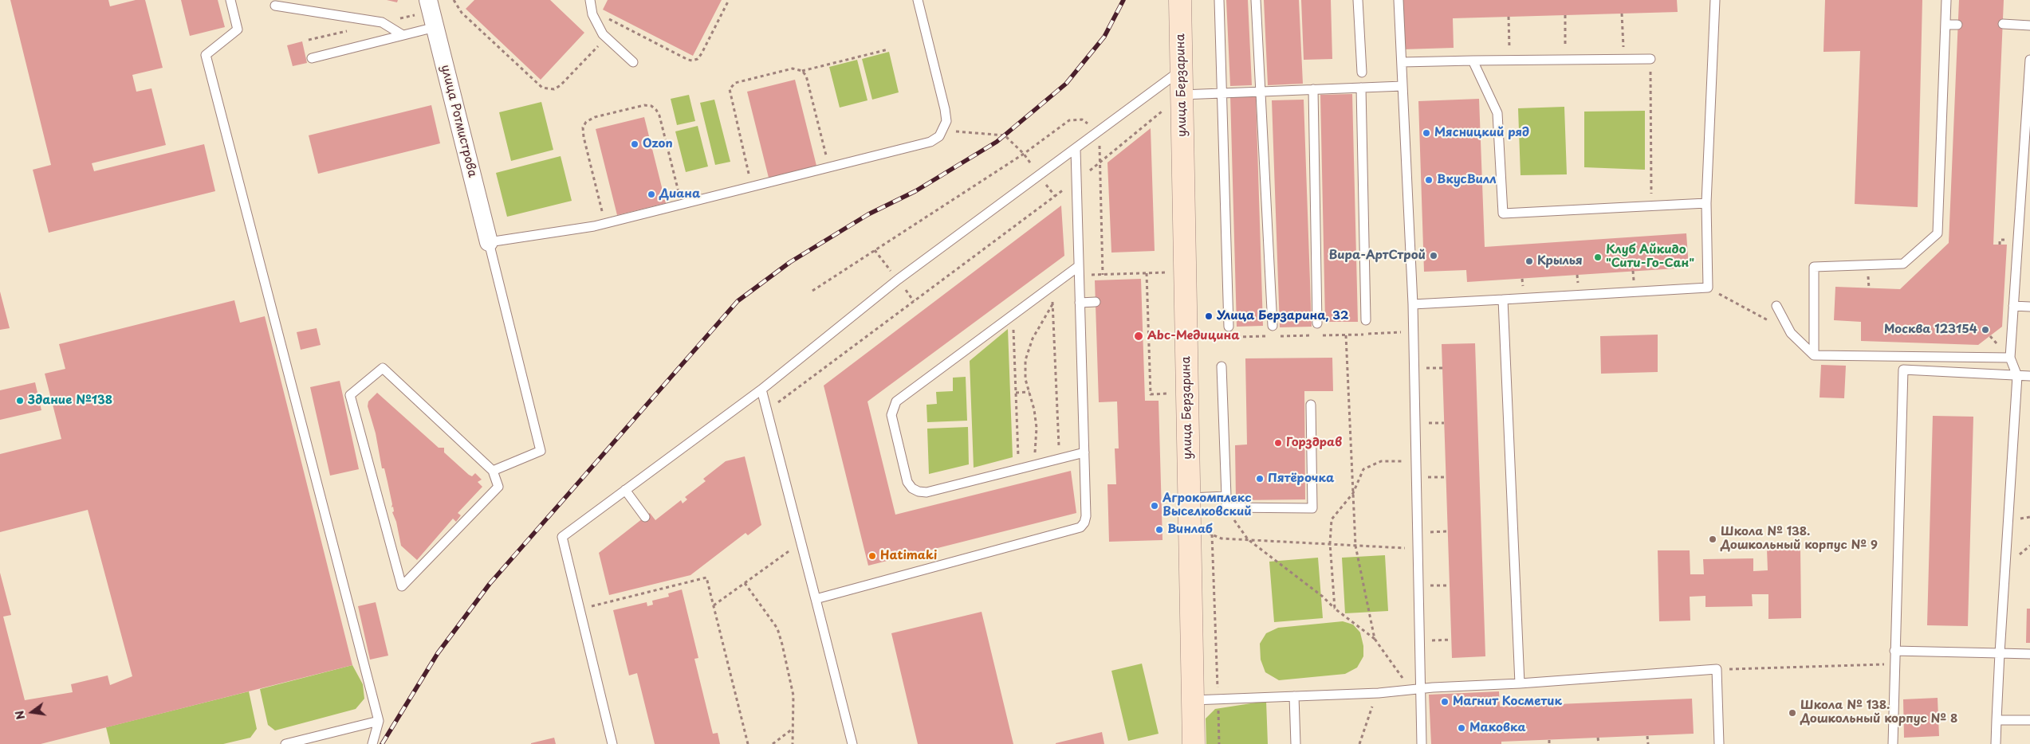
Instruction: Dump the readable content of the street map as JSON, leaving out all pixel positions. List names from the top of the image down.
{
  "streets": {
    "street": ["улица Берзарина", "улица Ротмистрова"]
  },
  "places": [
    "Мясницкий ряд",
    "Ozon",
    "ВкусВилл",
    "Диана",
    "Вира-АртСтрой",
    "Клуб Айкидо \"Сити-Го-Сан\"",
    "Крылья",
    "Улица Берзарина, 32",
    "Москва 123154",
    "Abc-Медицина",
    "Здание №138",
    "Горздрав",
    "Пятёрочка",
    "Агрокомплекс Выселковский",
    "Винлаб",
    "Школа № 138. Дошкольный корпус № 9",
    "Hatimaki",
    "Магнит Косметик",
    "Школа № 138. Дошкольный корпус № 8",
    "Маковка"
  ],
  "north": "left"
}
